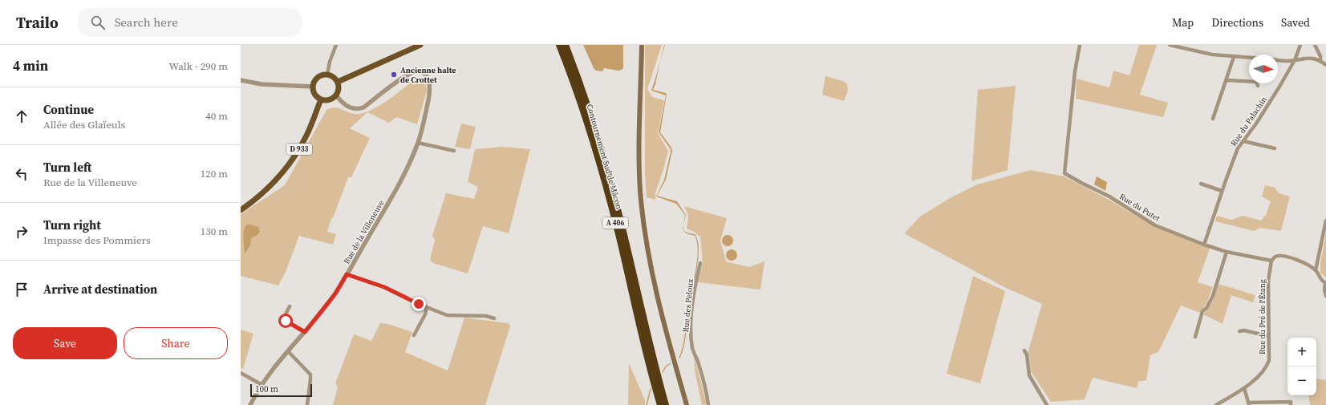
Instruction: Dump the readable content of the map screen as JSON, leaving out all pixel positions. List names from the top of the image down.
{
  "streets": {
    "highway": ["Contournement Sud de Mâcon", "A 406"],
    "main road": ["D 933"],
    "street": [
      "Rue du Palachin",
      "Rue du Putet",
      "Rue de la Villeneuve",
      "Rue des Peloux",
      "Rue du Pré de l'Étang"
    ]
  },
  "crossings": [
    ["Rue du Palachin", "Rue du Putet"],
    ["D 933", "Rue de la Villeneuve"],
    ["Rue du Putet", "Rue du Pré de l'Étang"]
  ],
  "places": ["Ancienne halte de Crottet"],
  "scale_bar": "100 m",
  "north": "right",
  "page": {
    "header": "Trailo",
    "search": "Search here",
    "nav": ["Map", "Directions", "Saved"],
    "heading": ["4 min", "Walk · 290 m"],
    "list": [
      ["Continue", "Allée des Glaïeuls", "40 m"],
      ["Turn left", "Rue de la Villeneuve", "120 m"],
      ["Turn right", "Impasse des Pommiers", "130 m"],
      "Arrive at destination"
    ],
    "buttons": ["Save", "Share"],
    "map_buttons": ["+", "−"],
    "scale": "100 m"
  }
}
